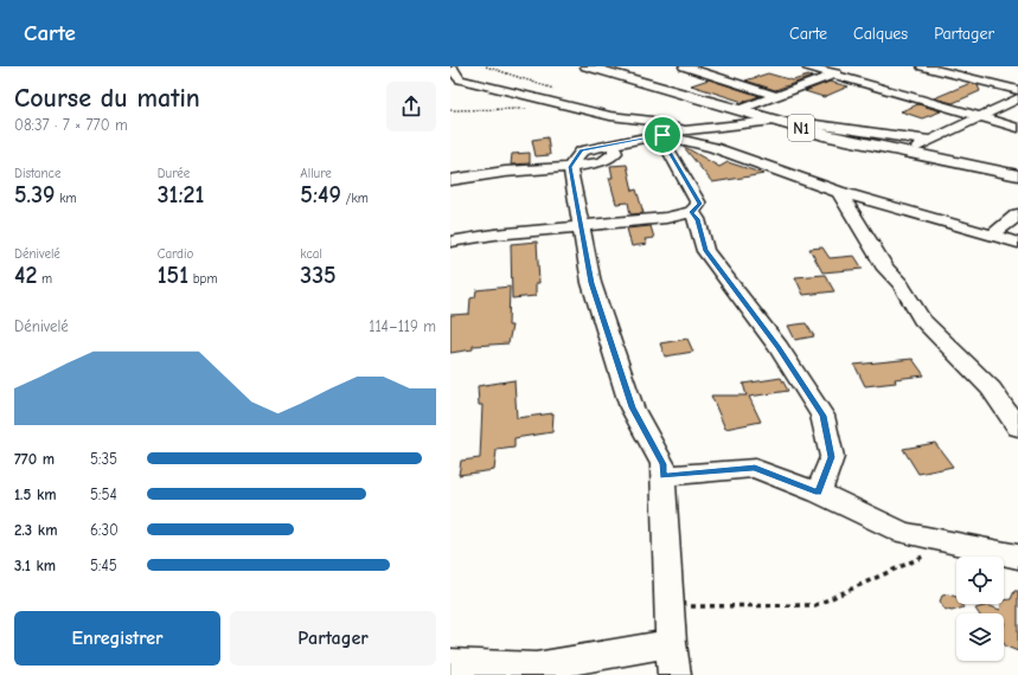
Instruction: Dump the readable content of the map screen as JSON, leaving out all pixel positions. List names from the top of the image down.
{
  "streets": {
    "highway": ["N1"]
  },
  "page": {
    "header": "Carte",
    "nav": ["Carte", "Calques", "Partager"],
    "heading": ["Course du matin", "08:37 · 7 × 770 m"],
    "stats": [
      ["Distance", "5.39 km"],
      ["Durée", "31:21"],
      ["Allure", "5:49 /km"],
      ["Dénivelé", "42 m"],
      ["Cardio", "151 bpm"],
      ["kcal", "335"]
    ],
    "chart": ["Dénivelé", "114–119 m"],
    "list": [
      {
        "name": "770 m",
        "note": "5:35"
      },
      {
        "name": "1.5 km",
        "note": "5:54"
      },
      {
        "name": "2.3 km",
        "note": "6:30"
      },
      {
        "name": "3.1 km",
        "note": "5:45"
      }
    ],
    "buttons": ["Enregistrer", "Partager"]
  }
}
